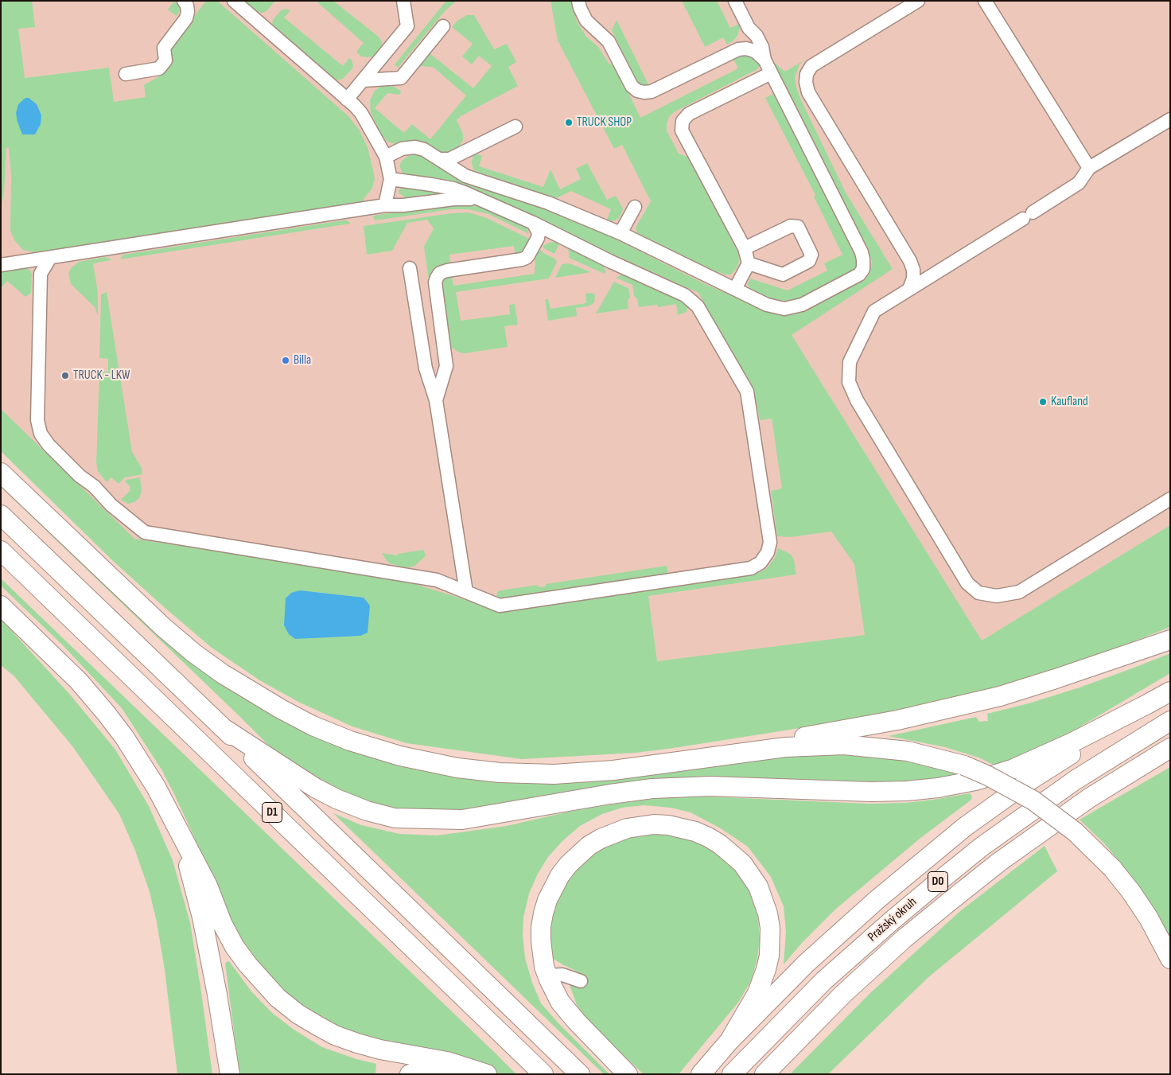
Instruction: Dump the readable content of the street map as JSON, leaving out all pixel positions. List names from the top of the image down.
{
  "streets": {
    "highway": ["D1", "D0", "Pražský okruh"]
  },
  "places": [
    "TRUCK SHOP",
    "Billa",
    "TRUCK - LKW",
    "Kaufland"
  ]
}
